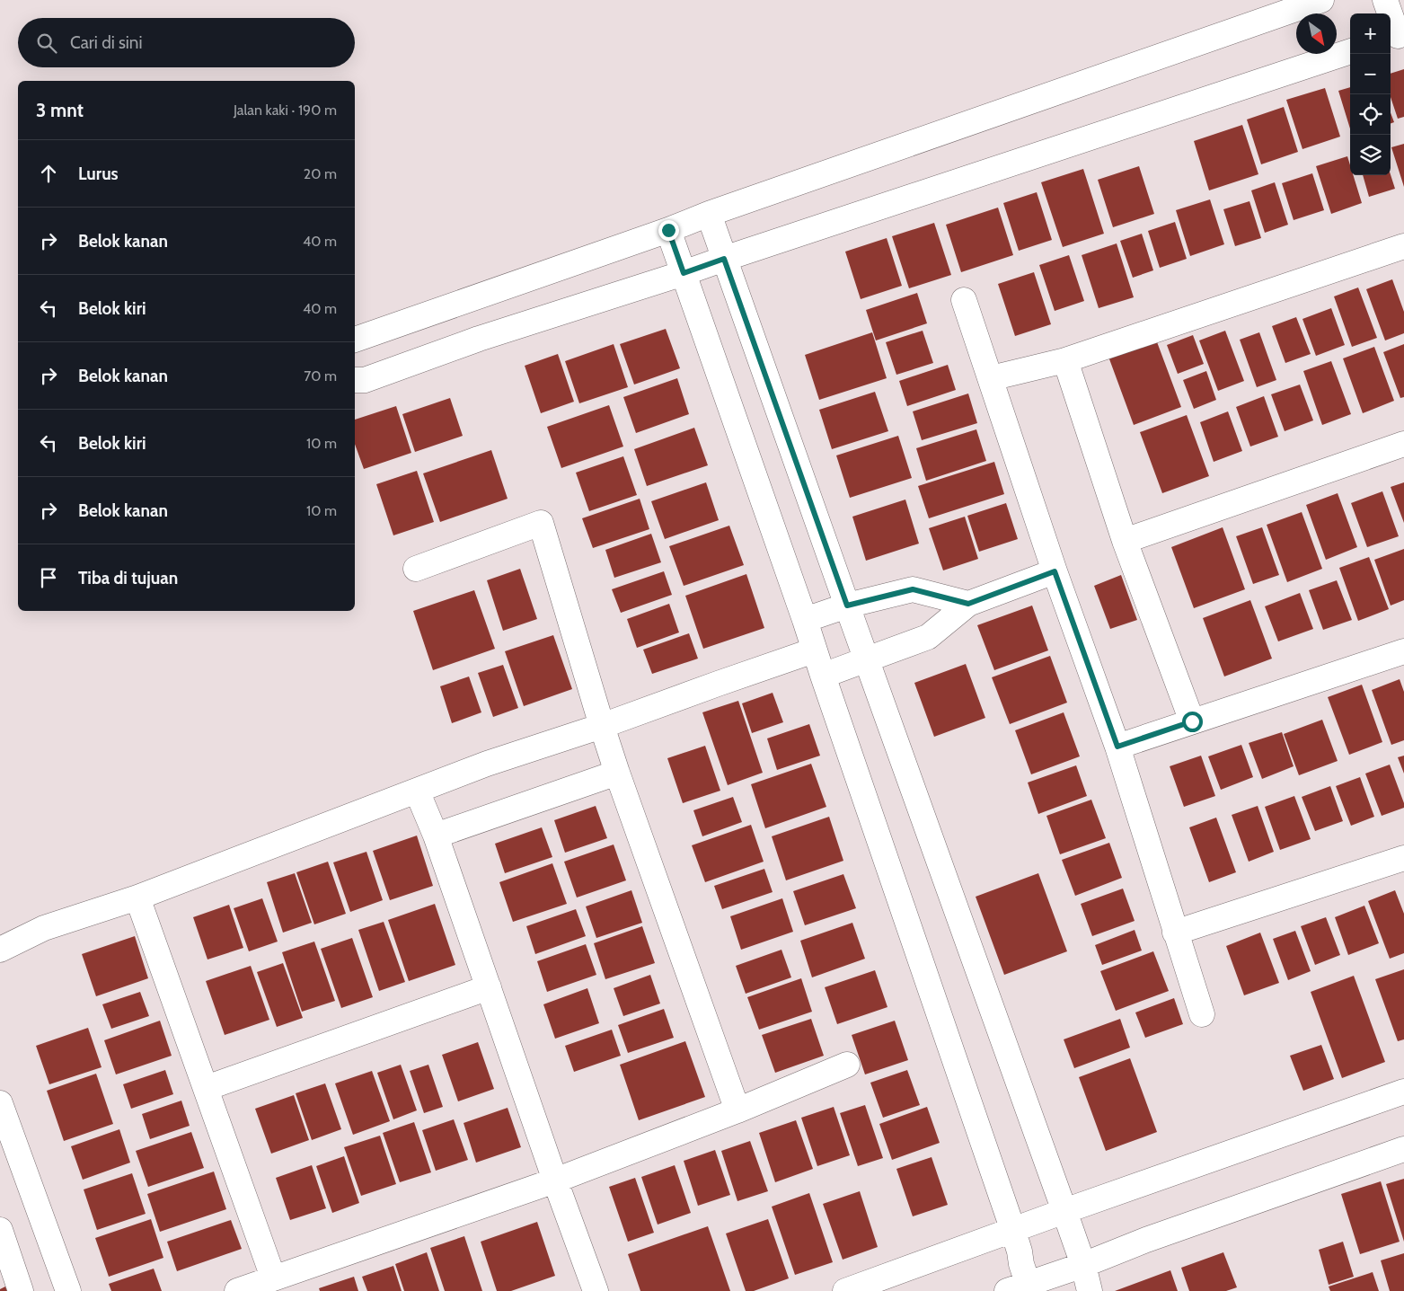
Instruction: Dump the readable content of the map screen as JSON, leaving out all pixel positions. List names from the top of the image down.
{
  "north": "bottom right",
  "page": {
    "map_buttons": ["+", "−"],
    "search": "Cari di sini",
    "heading": ["3 mnt", "Jalan kaki · 190 m"],
    "list": [
      ["Lurus", "20 m"],
      ["Belok kanan", "40 m"],
      ["Belok kiri", "40 m"],
      ["Belok kanan", "70 m"],
      ["Belok kiri", "10 m"],
      ["Belok kanan", "10 m"],
      "Tiba di tujuan"
    ]
  }
}
